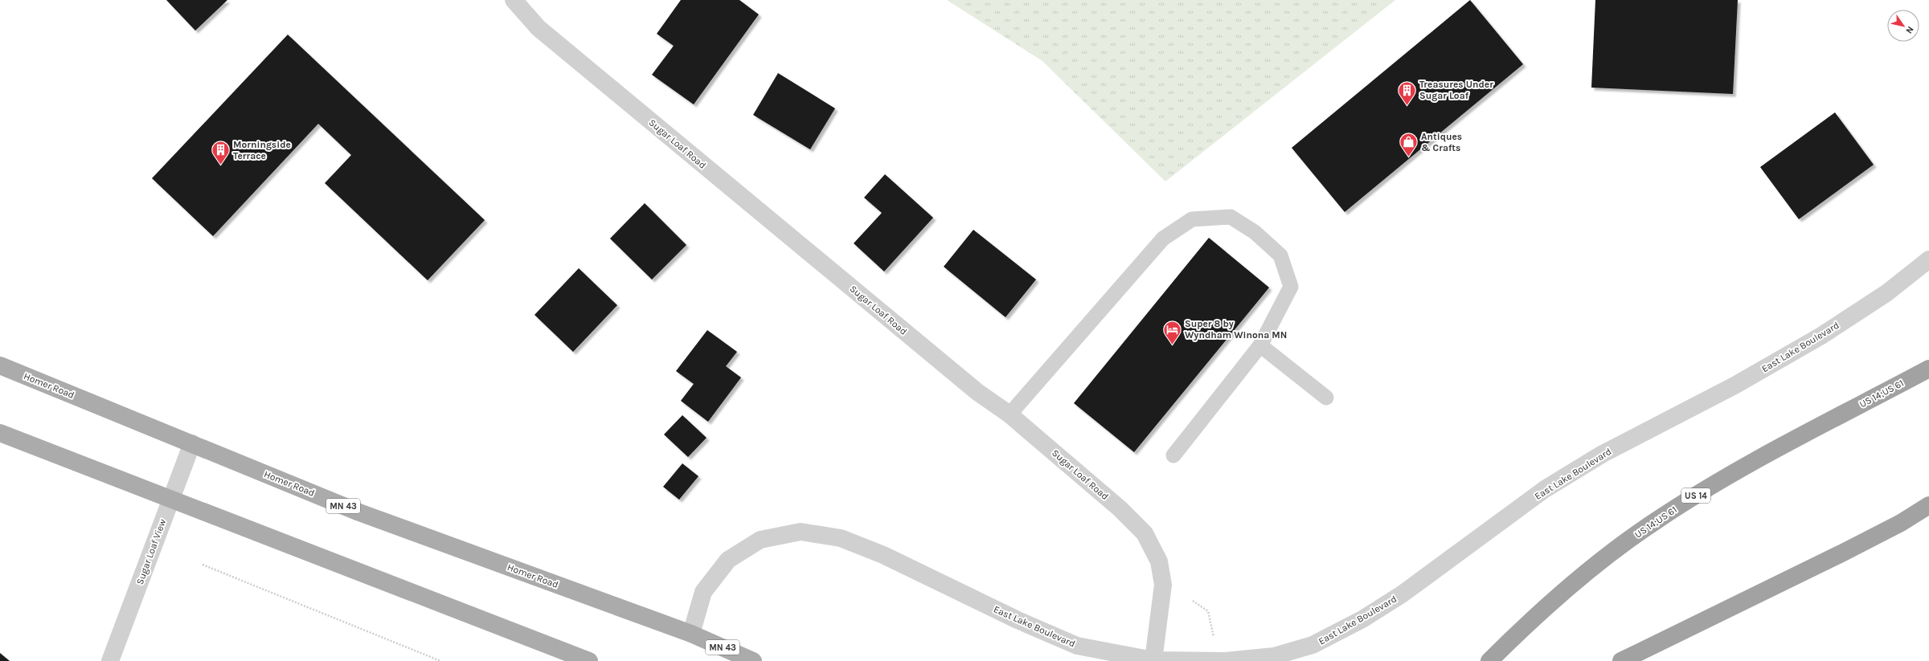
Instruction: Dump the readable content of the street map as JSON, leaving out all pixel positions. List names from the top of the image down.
{
  "streets": {
    "highway": ["US 14;US 61", "US 14"],
    "main road": ["Homer Road", "MN 43"],
    "street": ["Sugar Loaf Road", "East Lake Boulevard", "Sugar Loaf View"]
  },
  "crossings": [
    ["Sugar Loaf Road", "East Lake Boulevard"],
    ["East Lake Boulevard", "Homer Road"],
    ["East Lake Boulevard", "MN 43"],
    ["Homer Road", "MN 43"],
    ["Homer Road", "Sugar Loaf View"]
  ],
  "places": {
    "building": ["Treasures Under Sugar Loaf", "Morningside Terrace"],
    "shop": ["Antiques & Crafts"],
    "hotel": ["Super 8 by Wyndham Winona MN"]
  },
  "north": "bottom right"
}
